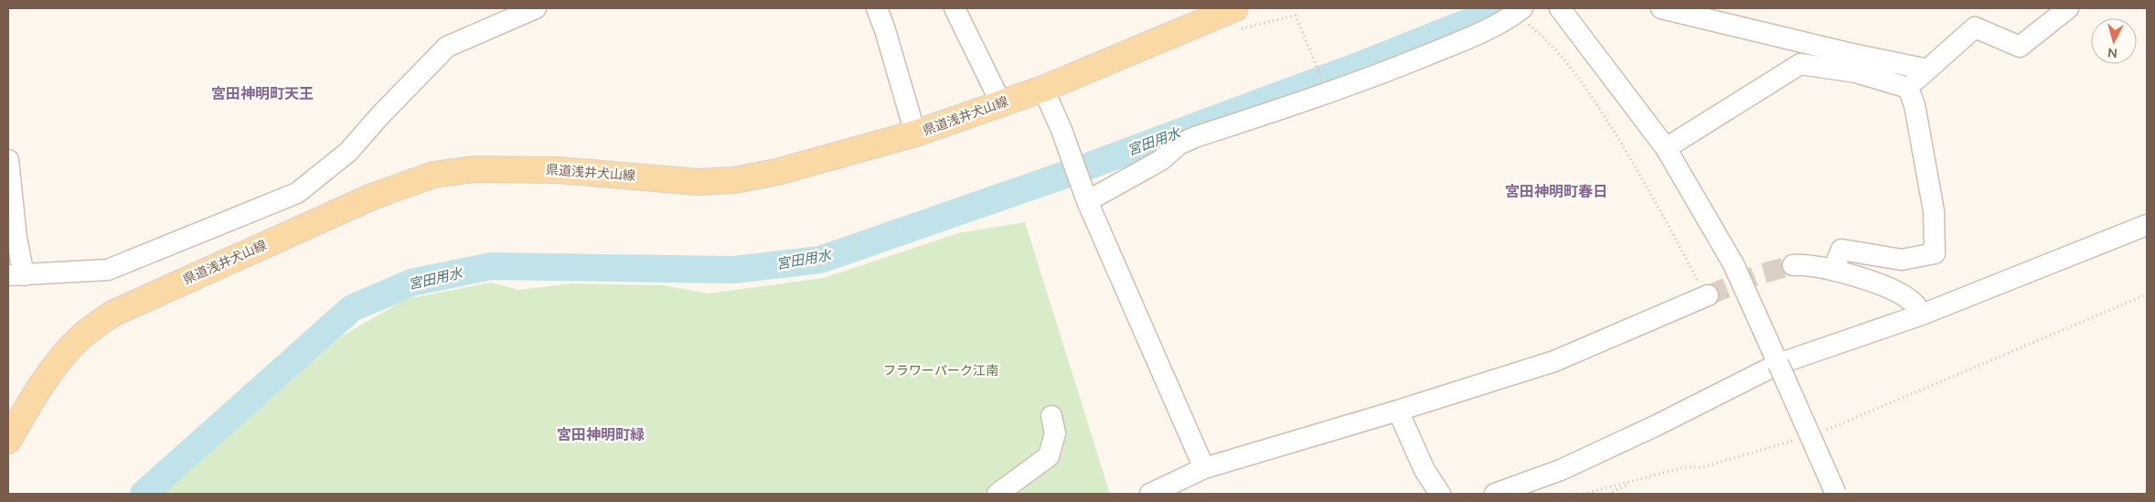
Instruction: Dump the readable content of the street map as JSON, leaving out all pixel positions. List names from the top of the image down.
{
  "streets": {
    "main road": ["県道浅井犬山線"]
  },
  "districts": ["宮田神明町天王", "宮田神明町春日", "宮田神明町緑"],
  "water": ["宮田用水"],
  "parks": ["フラワーパーク江南"],
  "north": "bottom"
}
